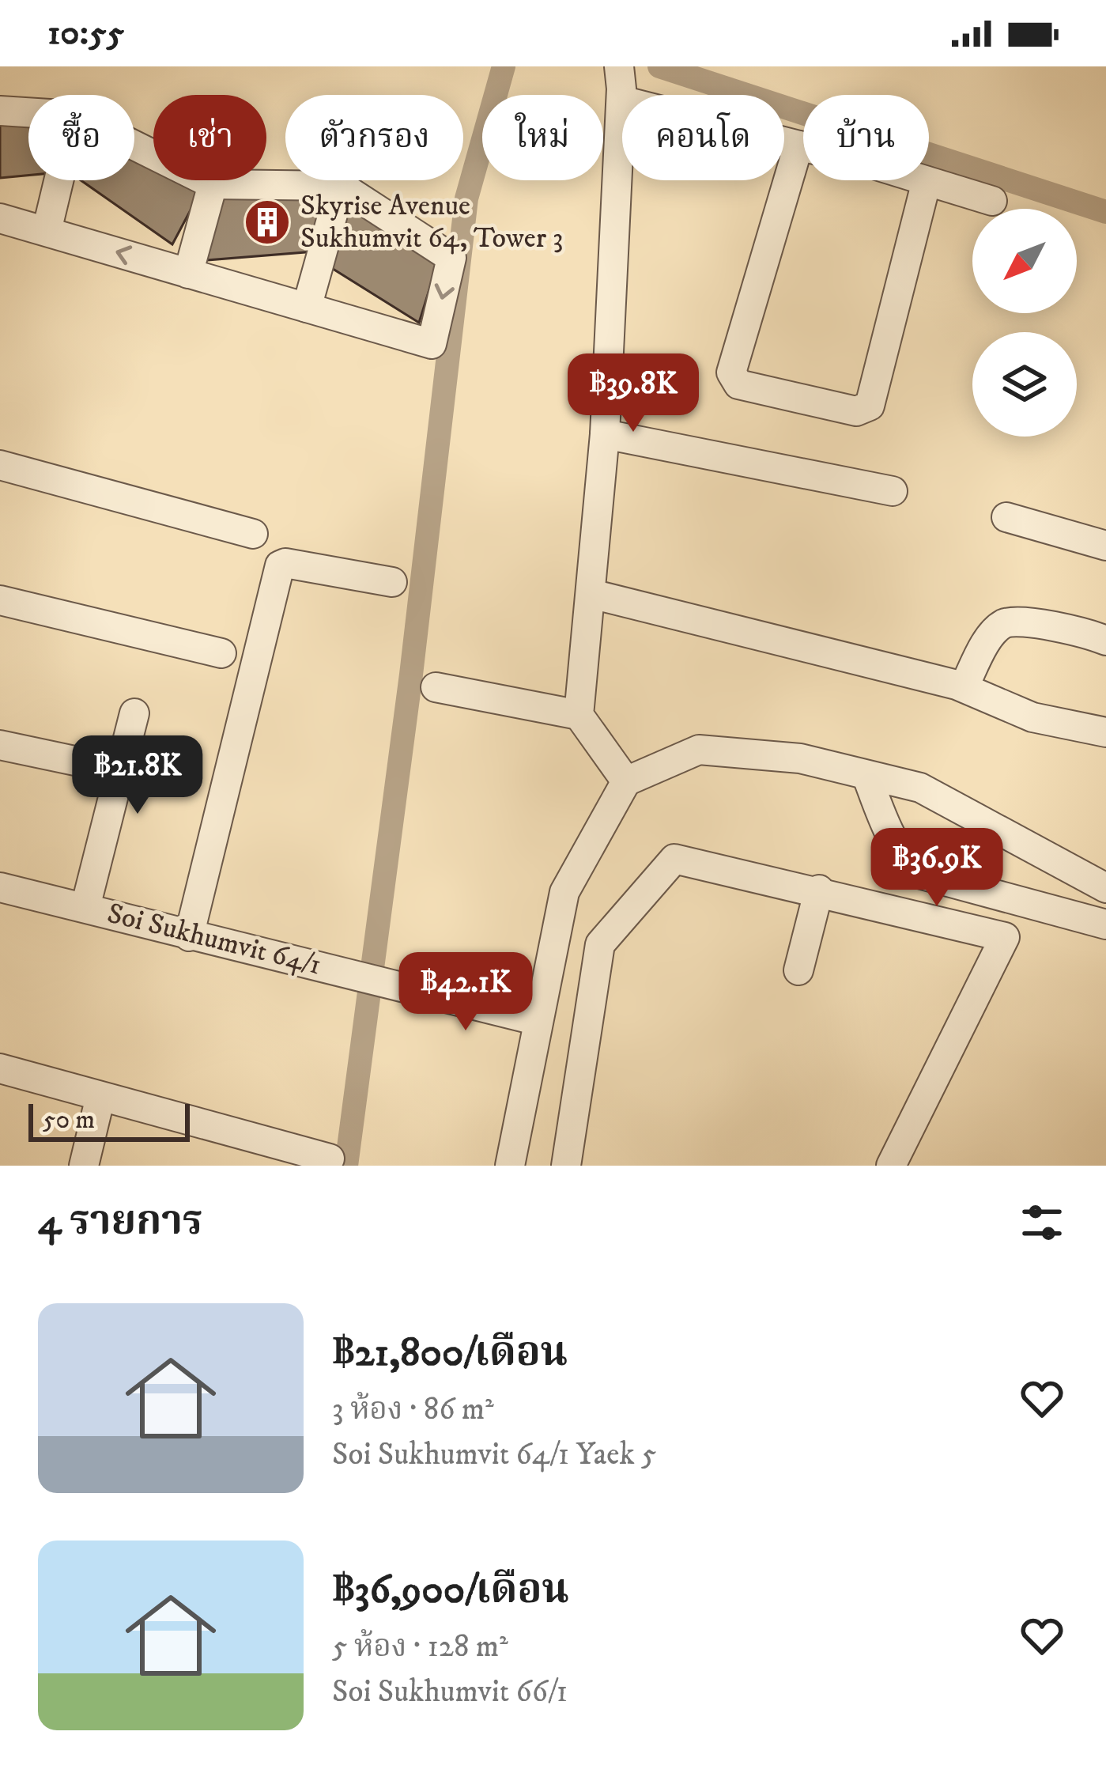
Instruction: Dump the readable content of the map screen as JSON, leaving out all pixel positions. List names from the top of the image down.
{
  "streets": {
    "street": ["Soi Sukhumvit 64/1"]
  },
  "places": {
    "building": ["Skyrise Avenue Sukhumvit 64, Tower 3"]
  },
  "scale_bar": "50 m",
  "north": "bottom left",
  "page": {
    "status": "10:55",
    "chip": [
      "ซื้อ",
      "เช่า",
      "ตัวกรอง",
      "ใหม่",
      "คอนโด",
      "บ้าน"
    ],
    "price": [
      "฿39.8K",
      "฿21.8K",
      "฿36.9K",
      "฿42.1K"
    ],
    "scale": "50 m",
    "heading": "4 รายการ",
    "list": [
      {
        "name": "฿21,800/เดือน",
        "note": "3 ห้อง · 86 m² · Soi Sukhumvit 64/1 Yaek 5"
      },
      {
        "name": "฿36,900/เดือน",
        "note": "5 ห้อง · 128 m² · Soi Sukhumvit 66/1"
      }
    ]
  }
}
